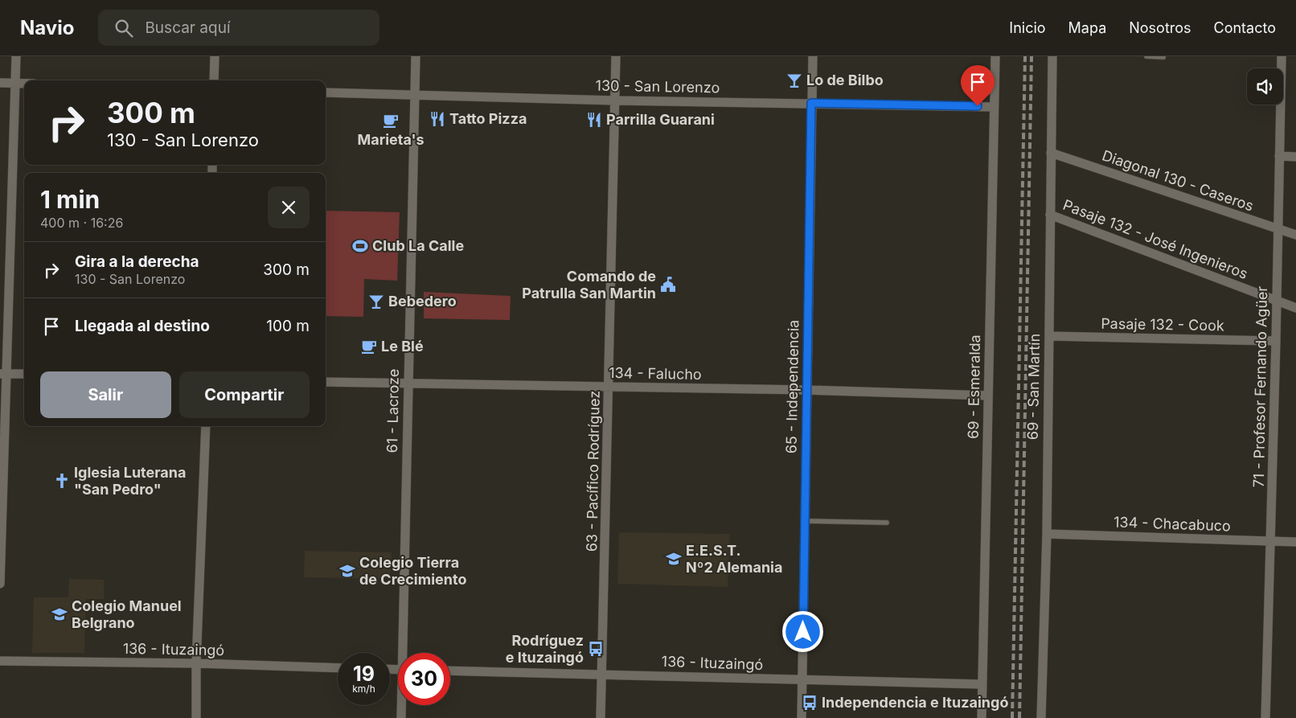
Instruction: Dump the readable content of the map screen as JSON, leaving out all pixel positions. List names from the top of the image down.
{
  "streets": {
    "street": [
      "130 - San Lorenzo",
      "Diagonal 130 - Caseros",
      "Pasaje 132 - José Ingenieros",
      "Pasaje 132 - Cook",
      "134 - Falucho",
      "65 - Independencia",
      "69 - Esmeralda",
      "69 - San Martín",
      "71 - Profesor Fernando Agüer",
      "61 - Lacroze",
      "63 - Pacífico Rodríguez",
      "134 - Chacabuco",
      "136 - Ituzaingó"
    ]
  },
  "crossings": [
    ["130 - San Lorenzo", "65 - Independencia"],
    ["130 - San Lorenzo", "69 - Esmeralda"],
    ["130 - San Lorenzo", "61 - Lacroze"],
    ["130 - San Lorenzo", "63 - Pacífico Rodríguez"],
    ["Diagonal 130 - Caseros", "69 - San Martín"],
    ["Diagonal 130 - Caseros", "71 - Profesor Fernando Agüer"],
    ["Pasaje 132 - José Ingenieros", "69 - San Martín"],
    ["Pasaje 132 - José Ingenieros", "71 - Profesor Fernando Agüer"],
    ["Pasaje 132 - Cook", "69 - San Martín"],
    ["Pasaje 132 - Cook", "71 - Profesor Fernando Agüer"],
    ["134 - Falucho", "65 - Independencia"],
    ["134 - Falucho", "69 - Esmeralda"],
    ["134 - Falucho", "61 - Lacroze"],
    ["134 - Falucho", "63 - Pacífico Rodríguez"],
    ["65 - Independencia", "136 - Ituzaingó"],
    ["69 - Esmeralda", "136 - Ituzaingó"],
    ["69 - San Martín", "134 - Chacabuco"],
    ["71 - Profesor Fernando Agüer", "134 - Chacabuco"],
    ["63 - Pacífico Rodríguez", "136 - Ituzaingó"]
  ],
  "places": {
    "bar": ["Lo de Bilbo", "Bebedero"],
    "restaurant": ["Tatto Pizza", "Parrilla Guarani"],
    "cafe": ["Marieta's", "Le Blé"],
    "sports": ["Club La Calle"],
    "public building": ["Comando de Patrulla San Martin"],
    "church": ["Iglesia Luterana \"San Pedro\""],
    "school or university": ["E.E.S.T. Nº2 Alemania", "Colegio Tierra de Crecimiento", "Colegio Manuel Belgrano"],
    "bus stop": ["Rodríguez e Ituzaingó", "Independencia e Ituzaingó"]
  },
  "page": {
    "header": "Navio",
    "search": "Buscar aquí",
    "nav": [
      "Inicio",
      "Mapa",
      "Nosotros",
      "Contacto"
    ],
    "turn": ["300 m", "130 - San Lorenzo"],
    "heading": ["1 min", "400 m · 16:26"],
    "list": [
      {
        "name": "Gira a la derecha",
        "note": "130 - San Lorenzo",
        "value": "300 m"
      },
      {
        "name": "Llegada al destino",
        "value": "100 m"
      }
    ],
    "buttons": ["Salir", "Compartir"],
    "speed": "19 km/h",
    "limit": "30"
  }
}
